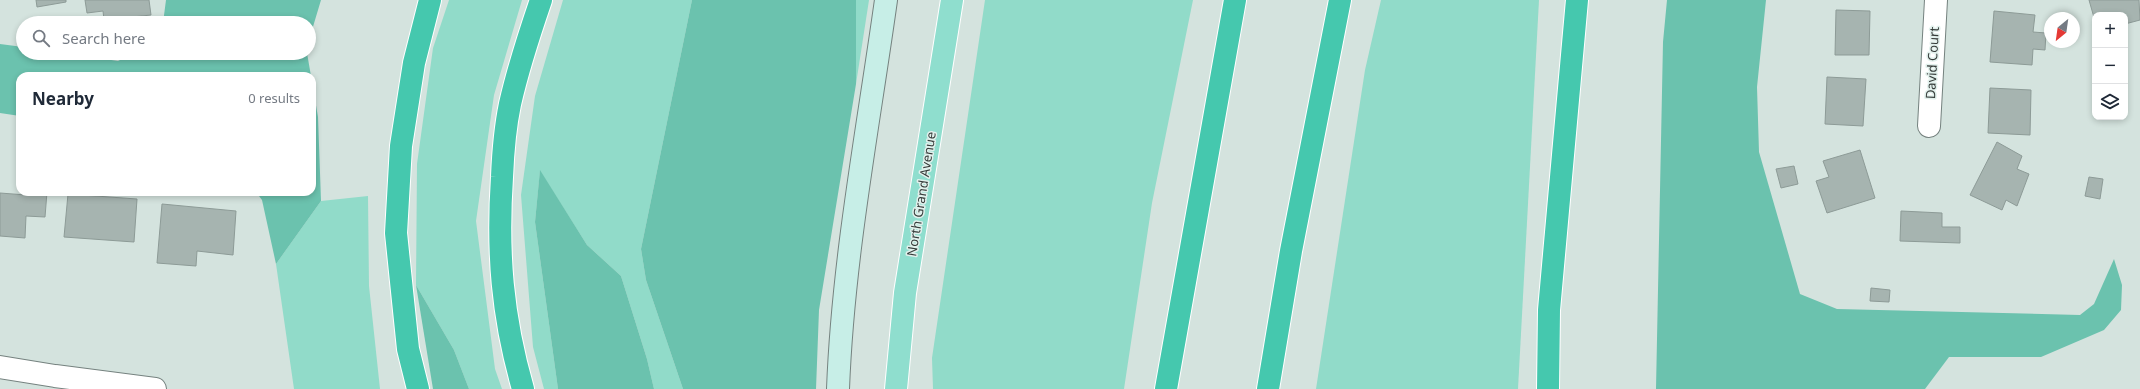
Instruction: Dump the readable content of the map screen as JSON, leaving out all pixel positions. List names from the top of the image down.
{
  "streets": {
    "main road": ["North Grand Avenue"],
    "street": ["David Court"]
  },
  "north": "bottom left",
  "page": {
    "map_buttons": ["+", "−"],
    "search": "Search here",
    "heading": ["Nearby", "0 results"]
  }
}
